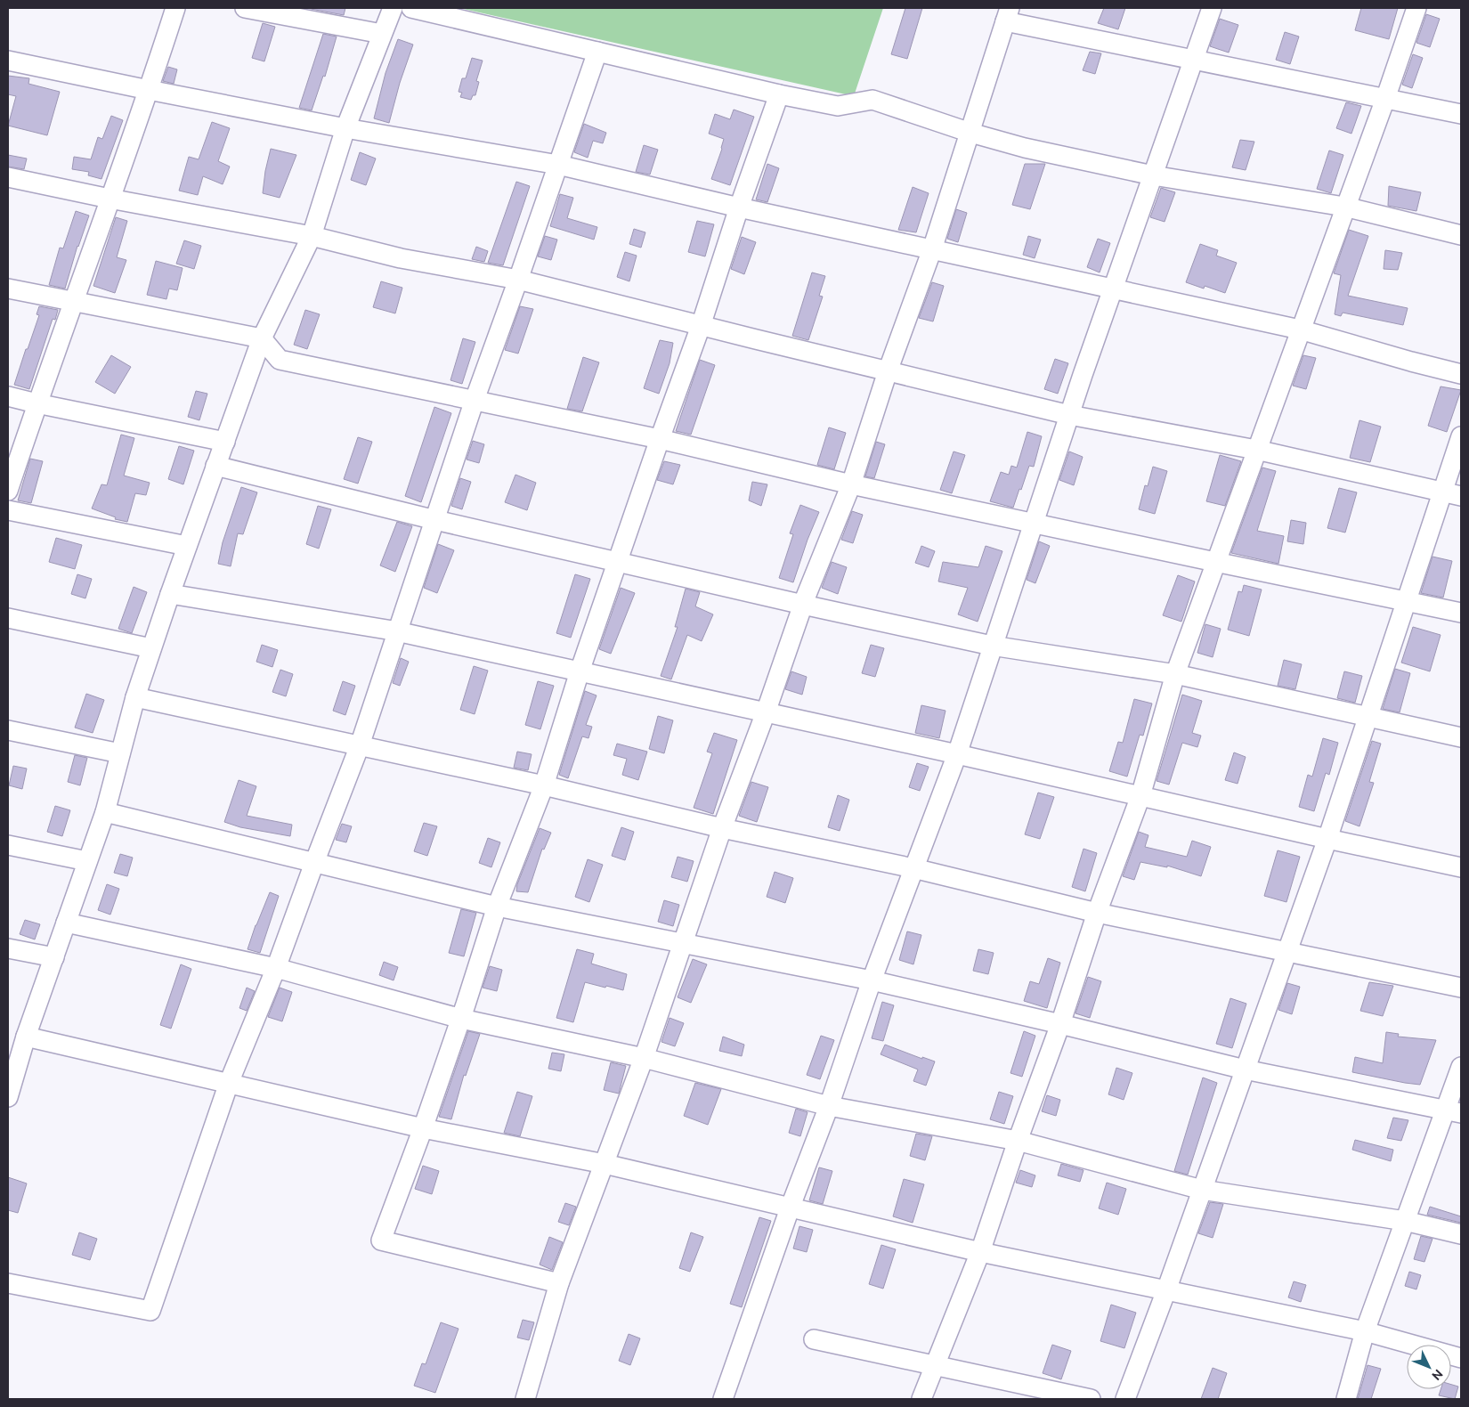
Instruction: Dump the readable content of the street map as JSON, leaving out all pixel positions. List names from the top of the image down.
{
  "north": "bottom right"
}
